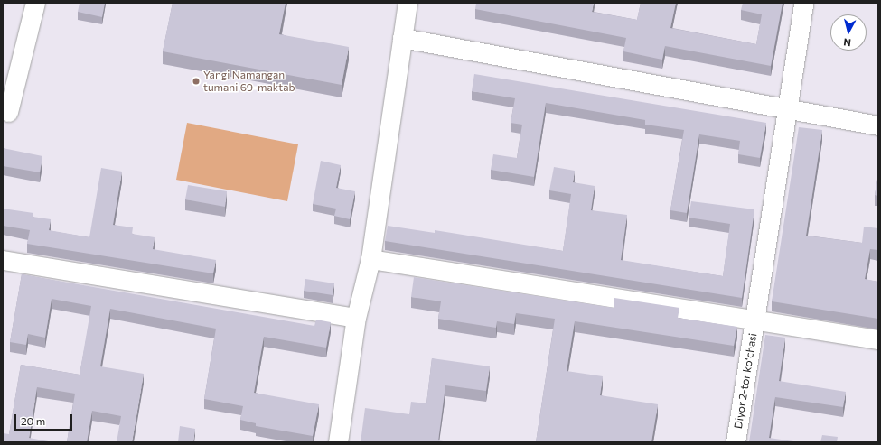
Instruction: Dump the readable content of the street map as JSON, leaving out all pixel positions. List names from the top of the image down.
{
  "streets": {
    "street": ["Diyor 2-tor koʻchasi"]
  },
  "places": ["Yangi Namangan tumani 69-maktab"],
  "scale_bar": "20 m",
  "north": "bottom"
}
